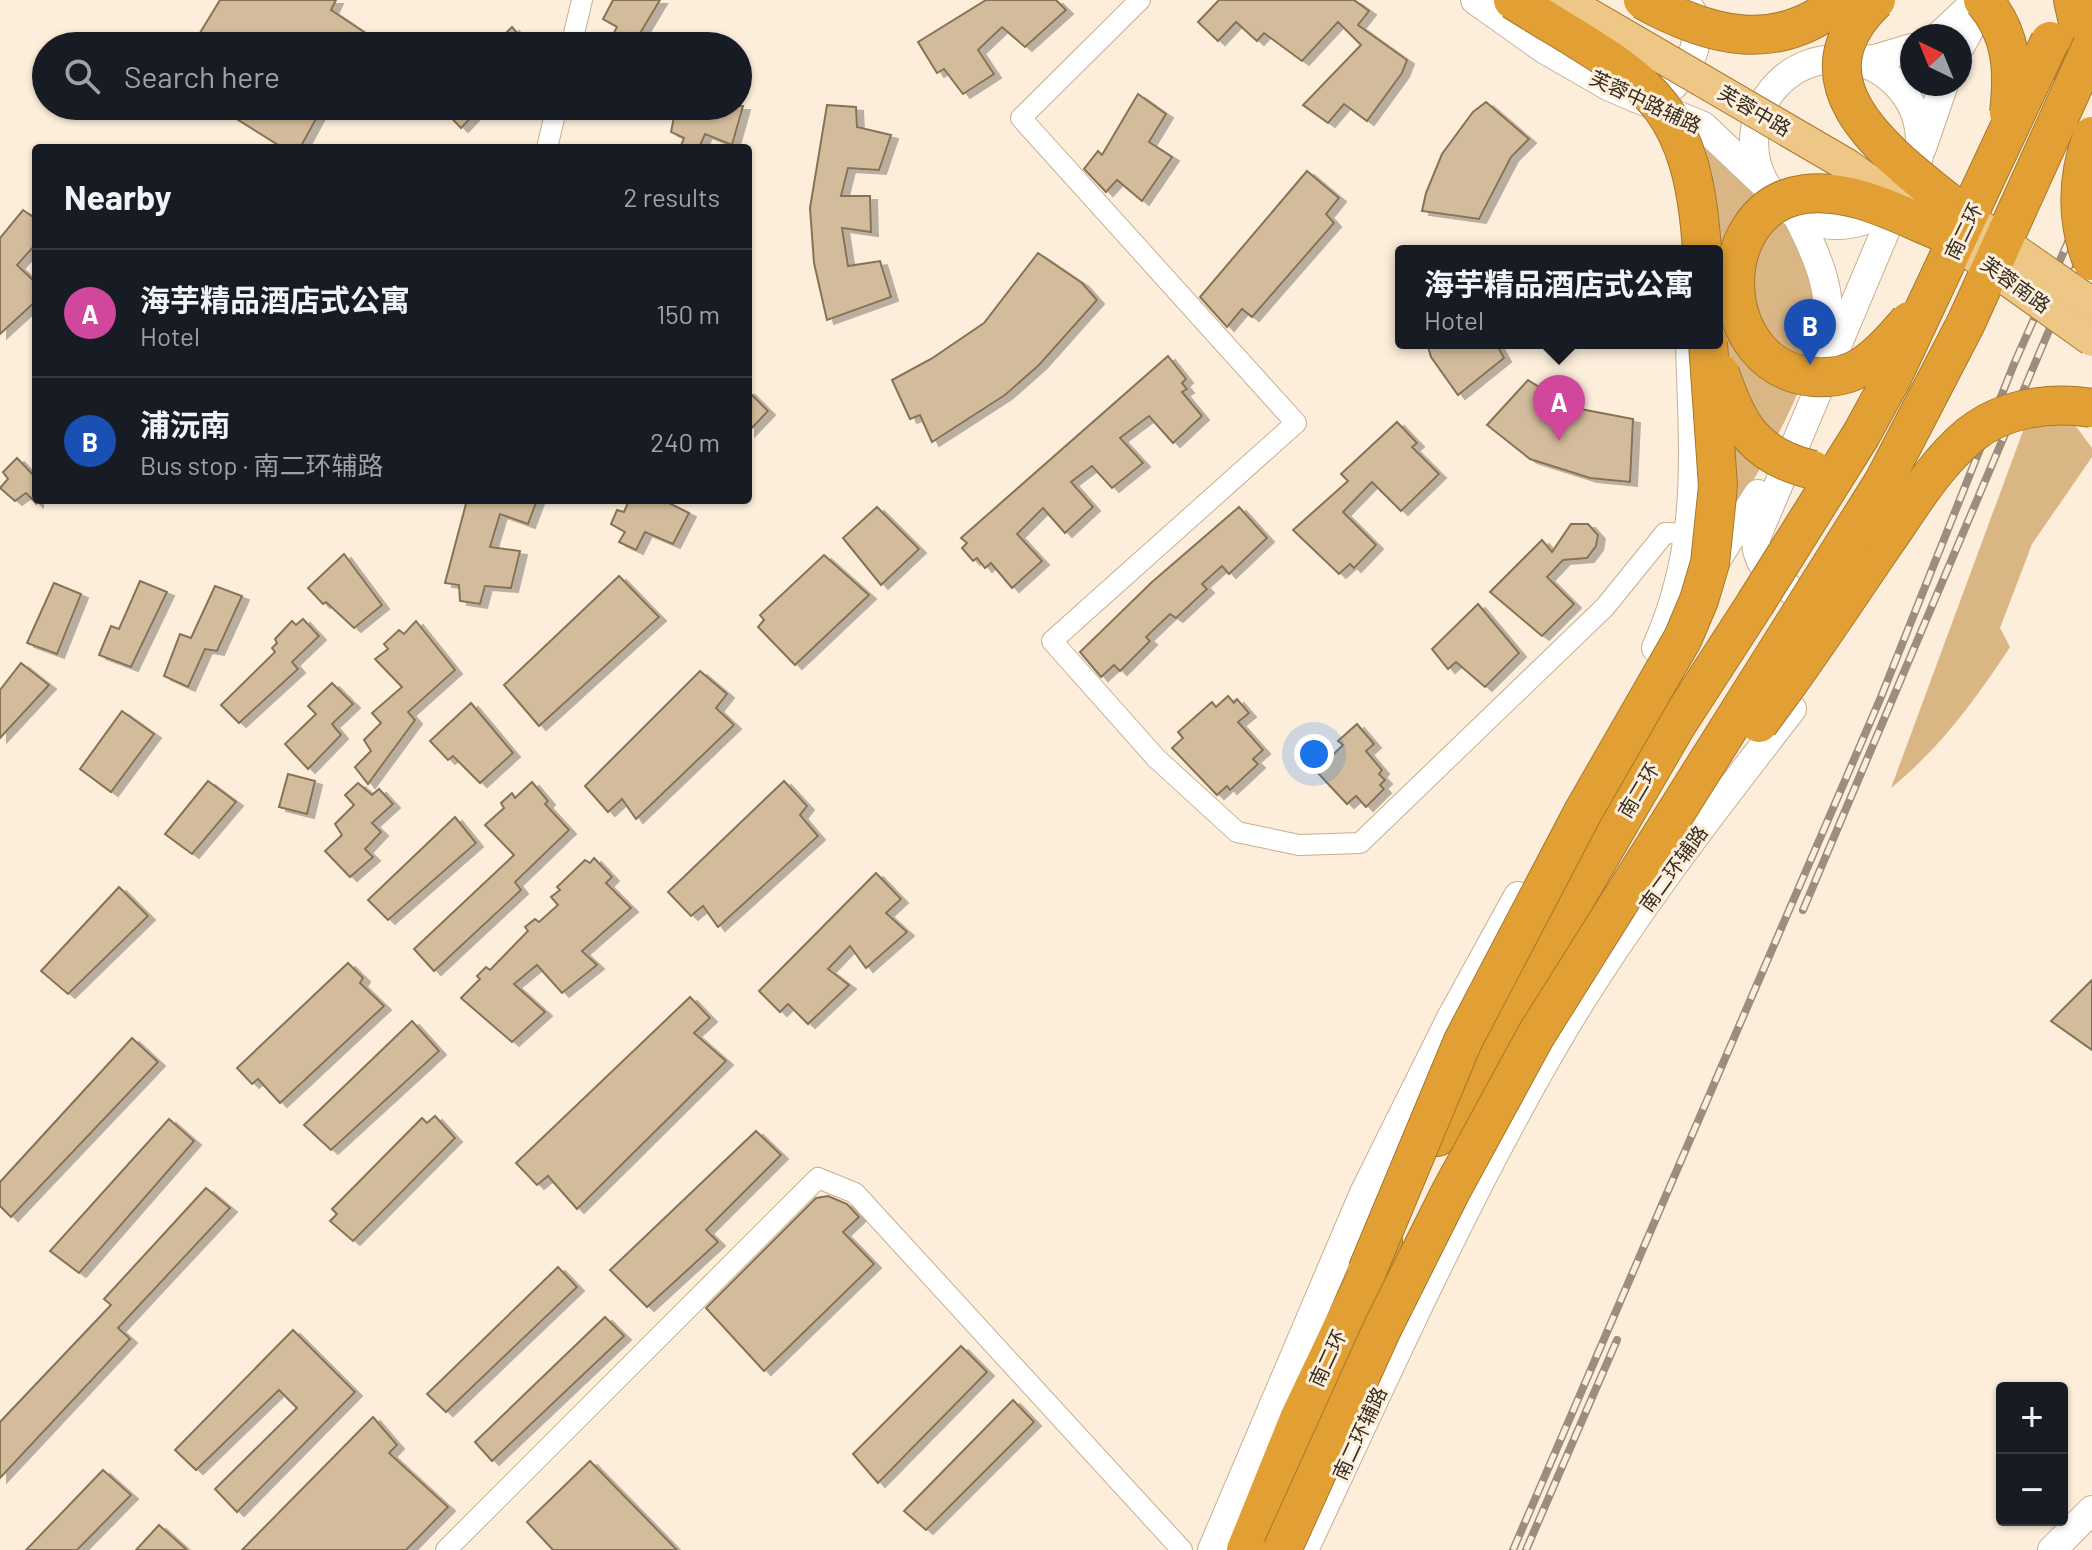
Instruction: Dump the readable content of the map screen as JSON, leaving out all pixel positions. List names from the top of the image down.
{
  "streets": {
    "highway": ["南二环"],
    "main road": ["芙蓉中路", "芙蓉南路"],
    "street": ["芙蓉中路辅路", "南二环辅路"]
  },
  "crossings": [
    ["芙蓉中路辅路", "南二环辅路"],
    ["芙蓉中路", "芙蓉南路"]
  ],
  "north": "top left",
  "page": {
    "search": "Search here",
    "heading": ["Nearby", "2 results"],
    "popup": ["海芋精品酒店式公寓", "Hotel"],
    "list": [
      {
        "mark": "A",
        "name": "海芋精品酒店式公寓",
        "note": "Hotel",
        "value": "150 m"
      },
      {
        "mark": "B",
        "name": "浦沅南",
        "note": "Bus stop · 南二环辅路",
        "value": "240 m"
      }
    ],
    "pins": ["B", "A"],
    "map_buttons": ["+", "−"]
  }
}
